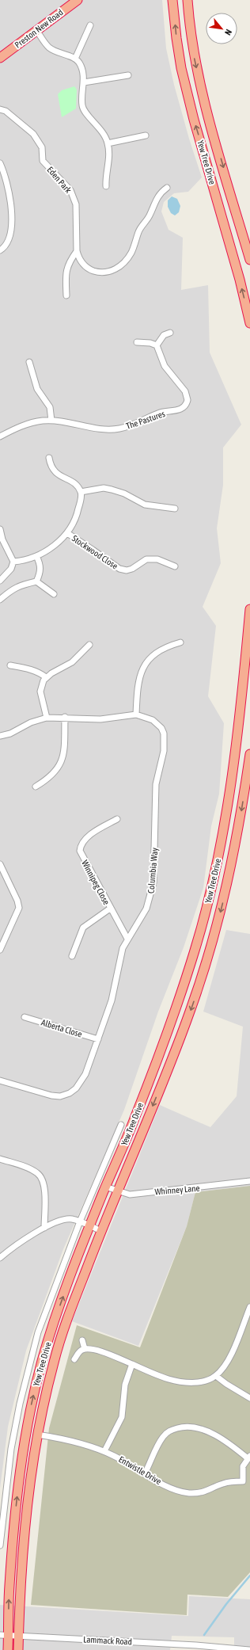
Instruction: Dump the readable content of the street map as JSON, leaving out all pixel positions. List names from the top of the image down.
{
  "streets": {
    "highway": ["Preston New Road", "Yew Tree Drive"],
    "street": [
      "Eden Park",
      "The Pastures",
      "Stockwood Close",
      "Columbia Way",
      "Winnipeg Close",
      "Alberta Close",
      "Whinney Lane",
      "Entwistle Drive",
      "Lammack Road"
    ]
  },
  "crossings": [
    ["Yew Tree Drive", "Whinney Lane"],
    ["Yew Tree Drive", "Entwistle Drive"],
    ["Yew Tree Drive", "Lammack Road"],
    ["Columbia Way", "Winnipeg Close"],
    ["Columbia Way", "Alberta Close"]
  ],
  "north": "bottom right"
}
